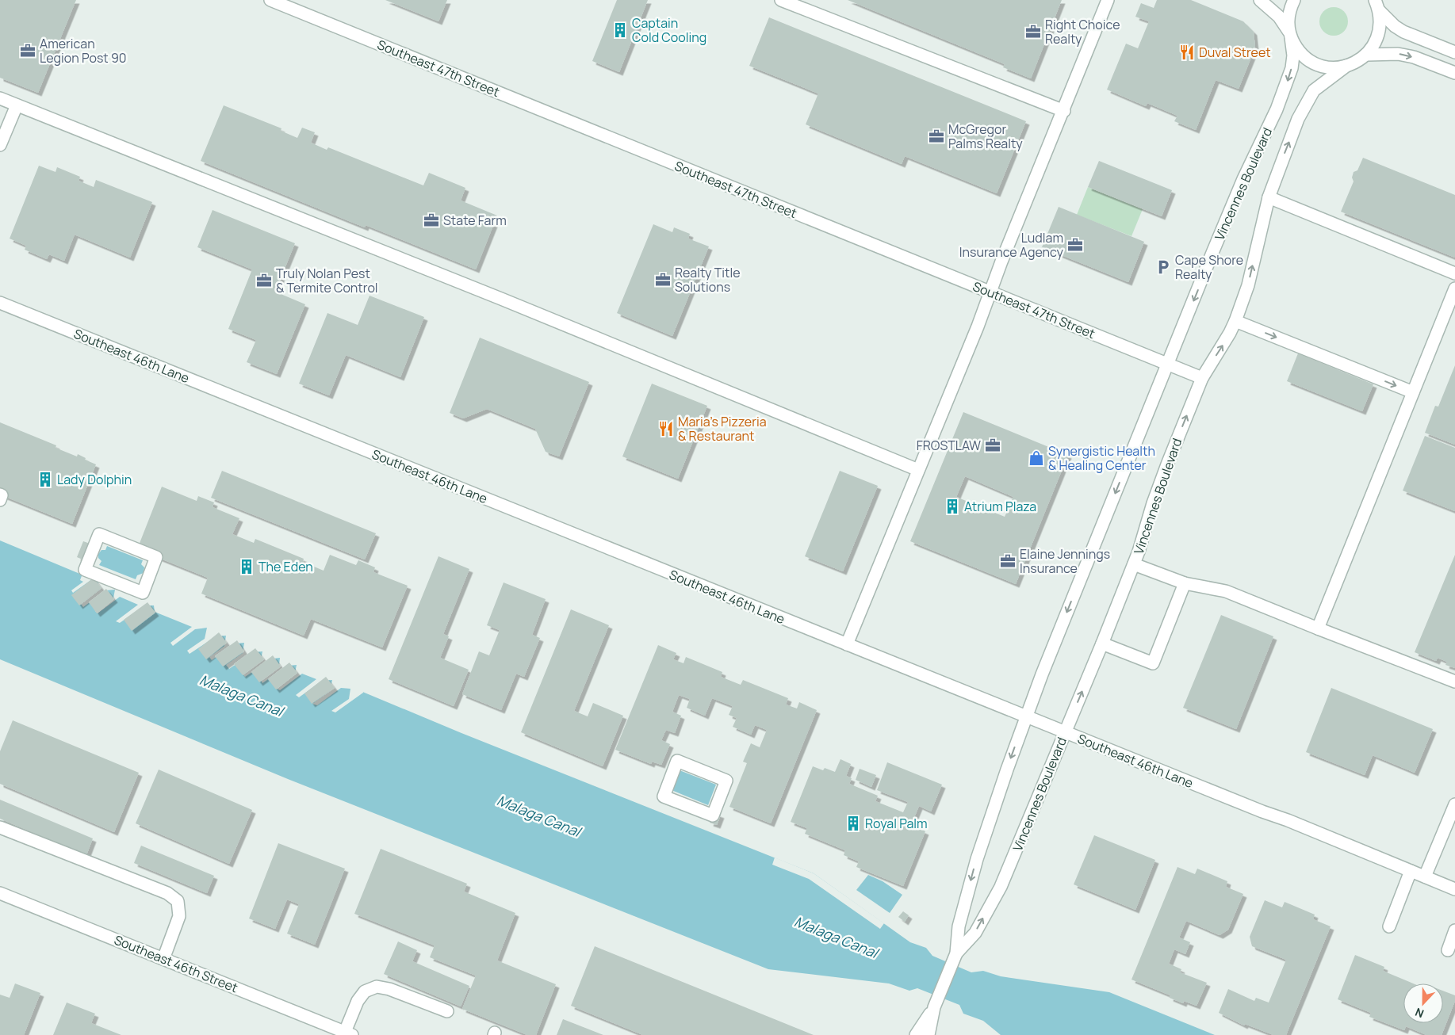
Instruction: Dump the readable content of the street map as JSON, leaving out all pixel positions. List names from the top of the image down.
{
  "streets": {
    "street": [
      "Southeast 47th Street",
      "Vincennes Boulevard",
      "Southeast 46th Lane",
      "Southeast 46th Street"
    ]
  },
  "crossings": [
    ["Southeast 47th Street", "Vincennes Boulevard"],
    ["Vincennes Boulevard", "Southeast 46th Lane"]
  ],
  "water": ["Malaga Canal"],
  "places": {
    "building": [
      "Captain Cold Cooling",
      "Lady Dolphin",
      "Atrium Plaza",
      "The Eden",
      "Royal Palm"
    ],
    "office": [
      "Right Choice Realty",
      "American Legion Post 90",
      "McGregor Palms Realty",
      "State Farm",
      "Ludlam Insurance Agency",
      "Realty Title Solutions",
      "Truly Nolan Pest & Termite Control",
      "FROSTLAW",
      "Elaine Jennings Insurance"
    ],
    "restaurant": ["Duval Street", "Maria's Pizzeria & Restaurant"],
    "parking": ["Cape Shore Realty"],
    "shop": ["Synergistic Health & Healing Center"]
  },
  "north": "bottom"
}
